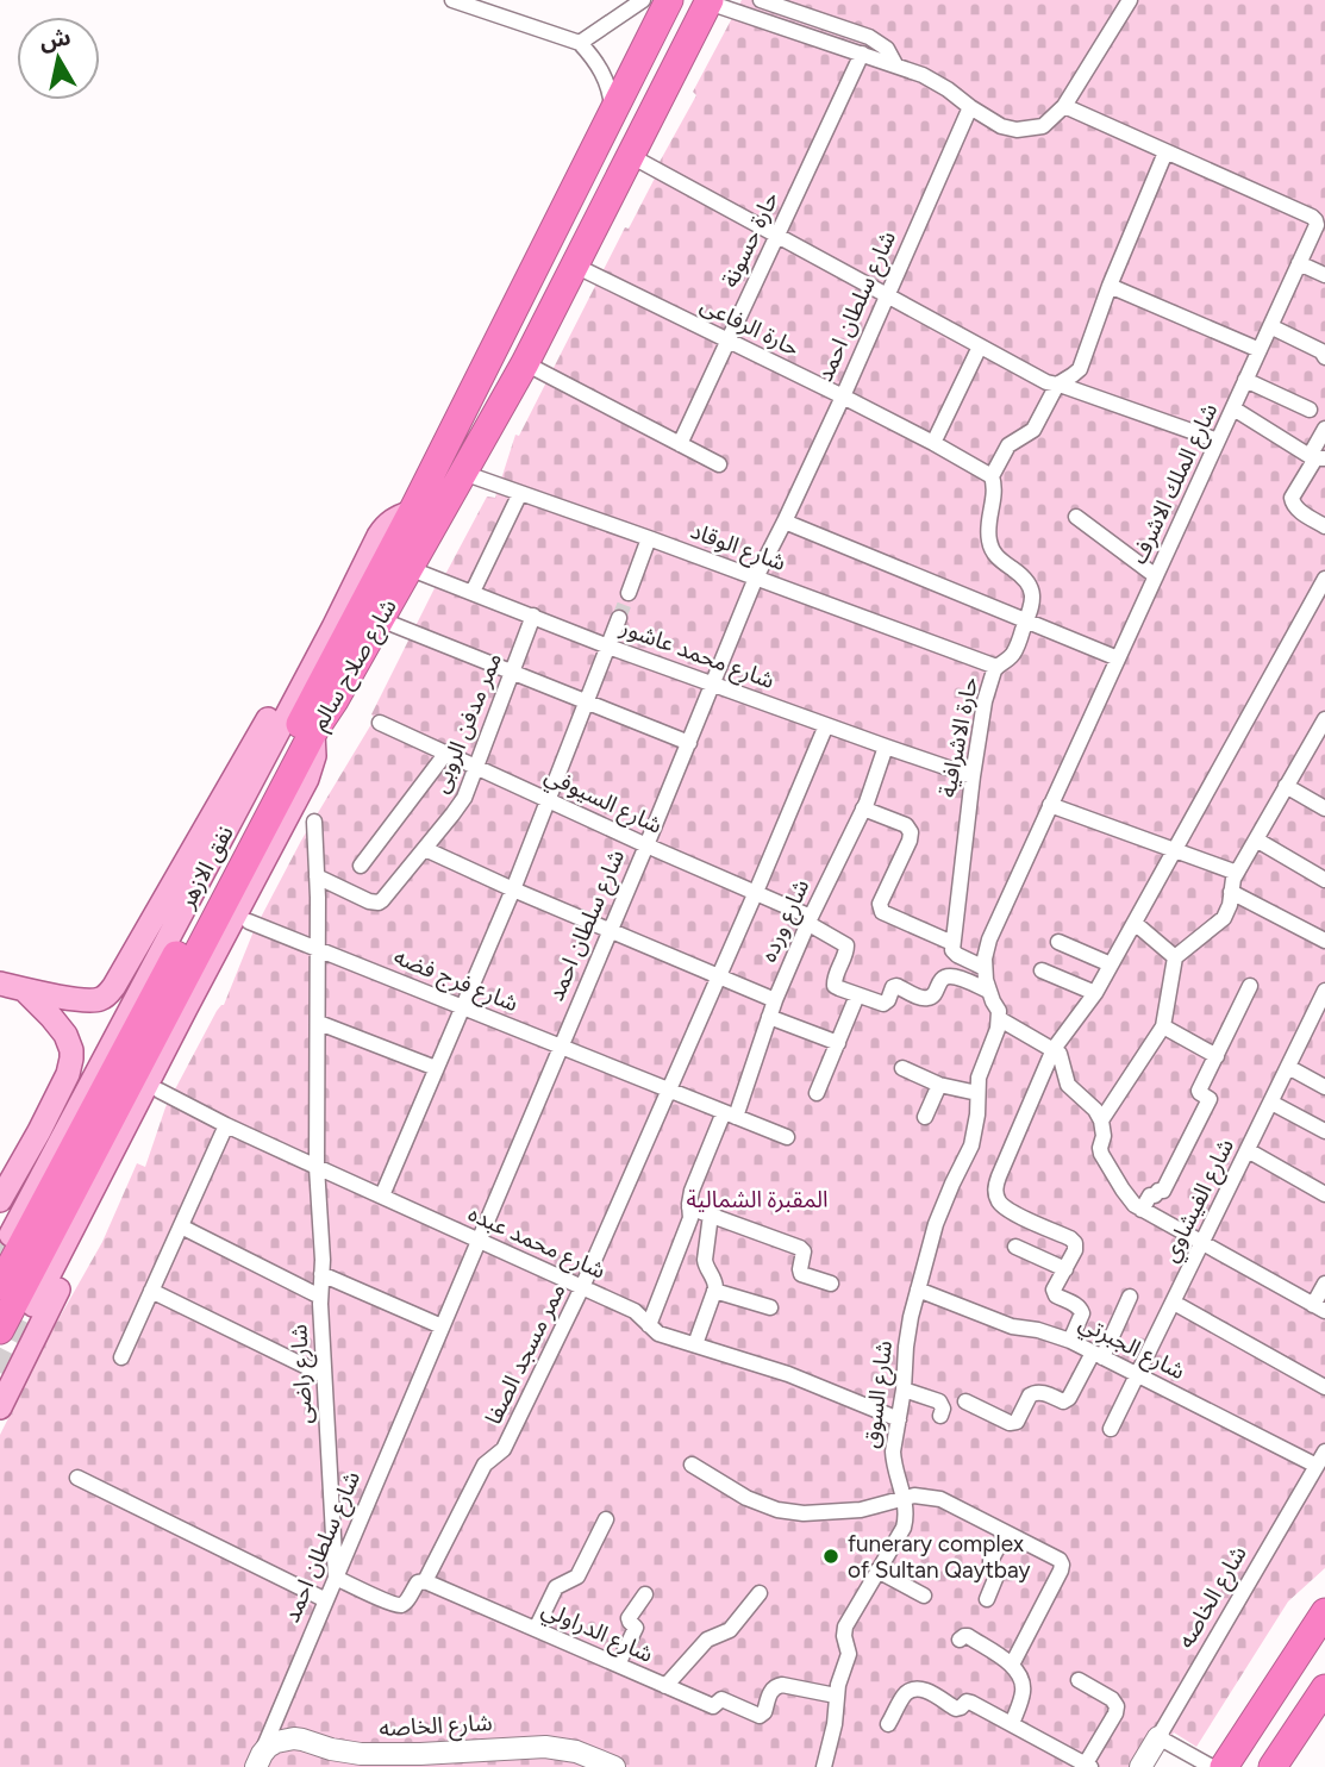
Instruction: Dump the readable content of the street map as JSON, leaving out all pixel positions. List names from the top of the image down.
{
  "streets": {
    "highway": ["شارع صلاح سالم"],
    "main road": ["نفق الازهر"],
    "street": [
      "حارة حسونة",
      "شارع سلطان احمد",
      "حارة الرفاعى",
      "شارع الملك الاشرف",
      "شارع الوقاد",
      "شارع محمد عاشور",
      "ممر مدفن الروبى",
      "حارة الاشرافية",
      "شارع السيوفي",
      "شارع ورده",
      "شارع فرج فضه",
      "شارع الفيشاوي",
      "شارع محمد عبده",
      "شارع الجبرتي",
      "ممر مسجد الصفا",
      "شارع راضى",
      "شارع السوق",
      "شارع الخاصه",
      "شارع الدراولي"
    ]
  },
  "crossings": [
    ["حارة حسونة", "حارة الرفاعى"],
    ["شارع سلطان احمد", "حارة الرفاعى"],
    ["شارع سلطان احمد", "شارع الوقاد"],
    ["شارع سلطان احمد", "شارع محمد عاشور"],
    ["شارع سلطان احمد", "شارع السيوفي"],
    ["شارع سلطان احمد", "شارع فرج فضه"],
    ["شارع سلطان احمد", "شارع محمد عبده"],
    ["شارع سلطان احمد", "شارع راضى"],
    ["شارع سلطان احمد", "شارع الخاصه"],
    ["حارة الرفاعى", "شارع صلاح سالم"],
    ["حارة الرفاعى", "حارة الاشرافية"],
    ["شارع الملك الاشرف", "شارع السوق"],
    ["شارع الوقاد", "شارع صلاح سالم"],
    ["شارع الوقاد", "حارة الاشرافية"],
    ["شارع محمد عاشور", "شارع صلاح سالم"],
    ["شارع محمد عاشور", "ممر مدفن الروبى"],
    ["شارع محمد عاشور", "حارة الاشرافية"],
    ["شارع محمد عاشور", "شارع ورده"],
    ["شارع محمد عاشور", "ممر مسجد الصفا"],
    ["شارع صلاح سالم", "نفق الازهر"],
    ["ممر مدفن الروبى", "شارع السيوفي"],
    ["ممر مدفن الروبى", "شارع راضى"],
    ["شارع السيوفي", "شارع ورده"],
    ["شارع السيوفي", "ممر مسجد الصفا"],
    ["شارع ورده", "شارع فرج فضه"],
    ["شارع ورده", "شارع محمد عبده"],
    ["شارع فرج فضه", "ممر مسجد الصفا"],
    ["شارع فرج فضه", "شارع راضى"],
    ["شارع الفيشاوي", "شارع الجبرتي"],
    ["شارع محمد عبده", "ممر مسجد الصفا"],
    ["شارع محمد عبده", "شارع راضى"],
    ["شارع محمد عبده", "شارع السوق"],
    ["شارع الجبرتي", "شارع السوق"],
    ["شارع الجبرتي", "شارع الخاصه"],
    ["ممر مسجد الصفا", "شارع الدراولي"],
    ["شارع السوق", "شارع الدراولي"]
  ],
  "parks": ["المقبرة الشمالية"],
  "places": ["funerary complex of Sultan Qaytbay"],
  "north": "top"
}
